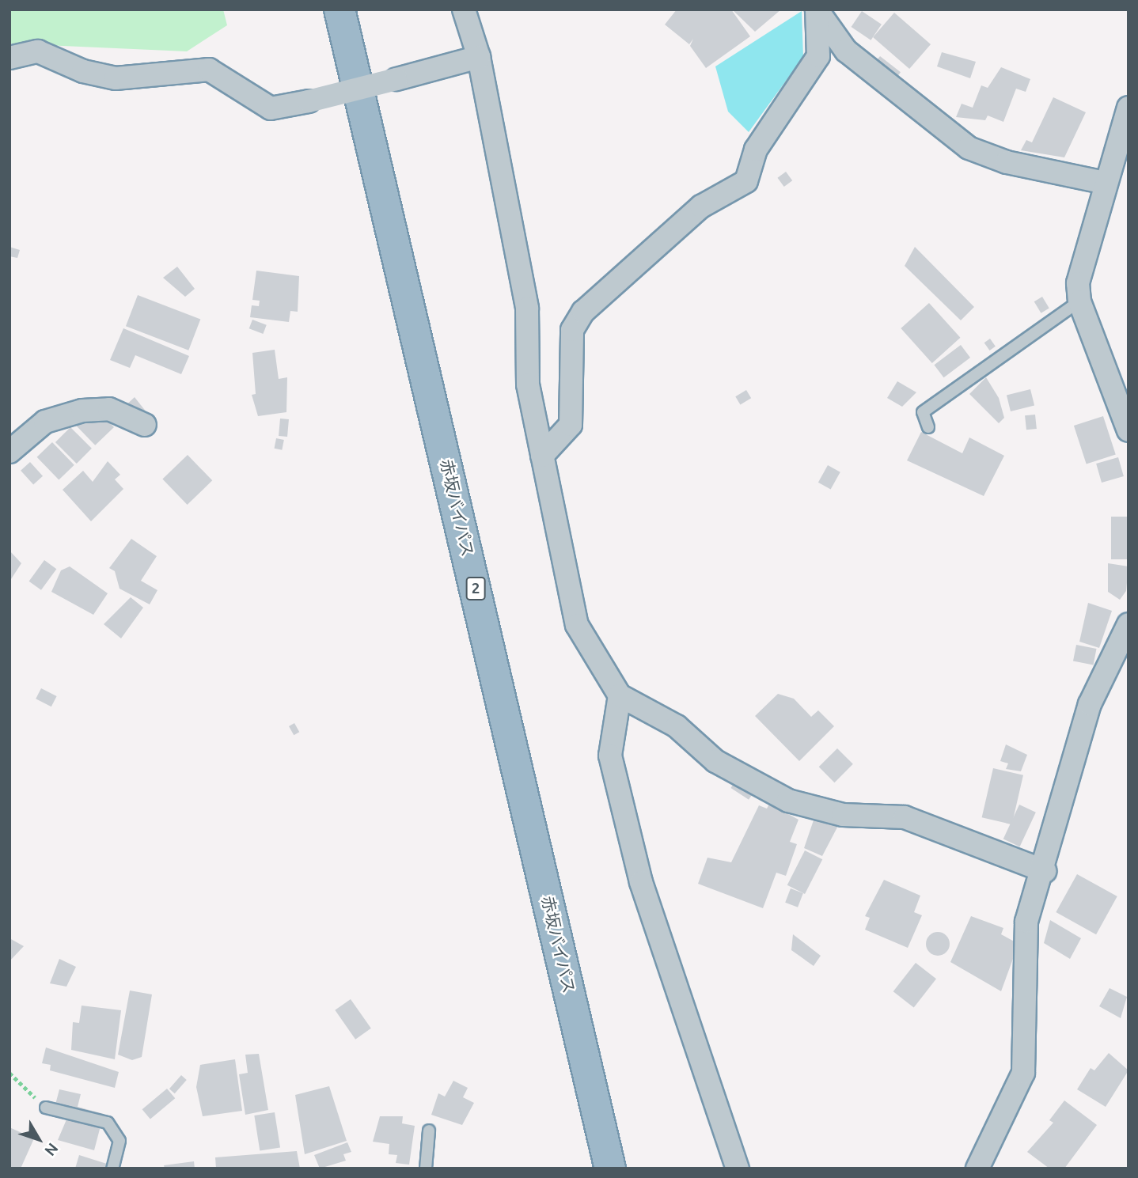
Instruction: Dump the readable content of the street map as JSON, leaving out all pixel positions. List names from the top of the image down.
{
  "streets": {
    "highway": ["赤坂バイパス", "2"]
  },
  "north": "bottom right"
}
